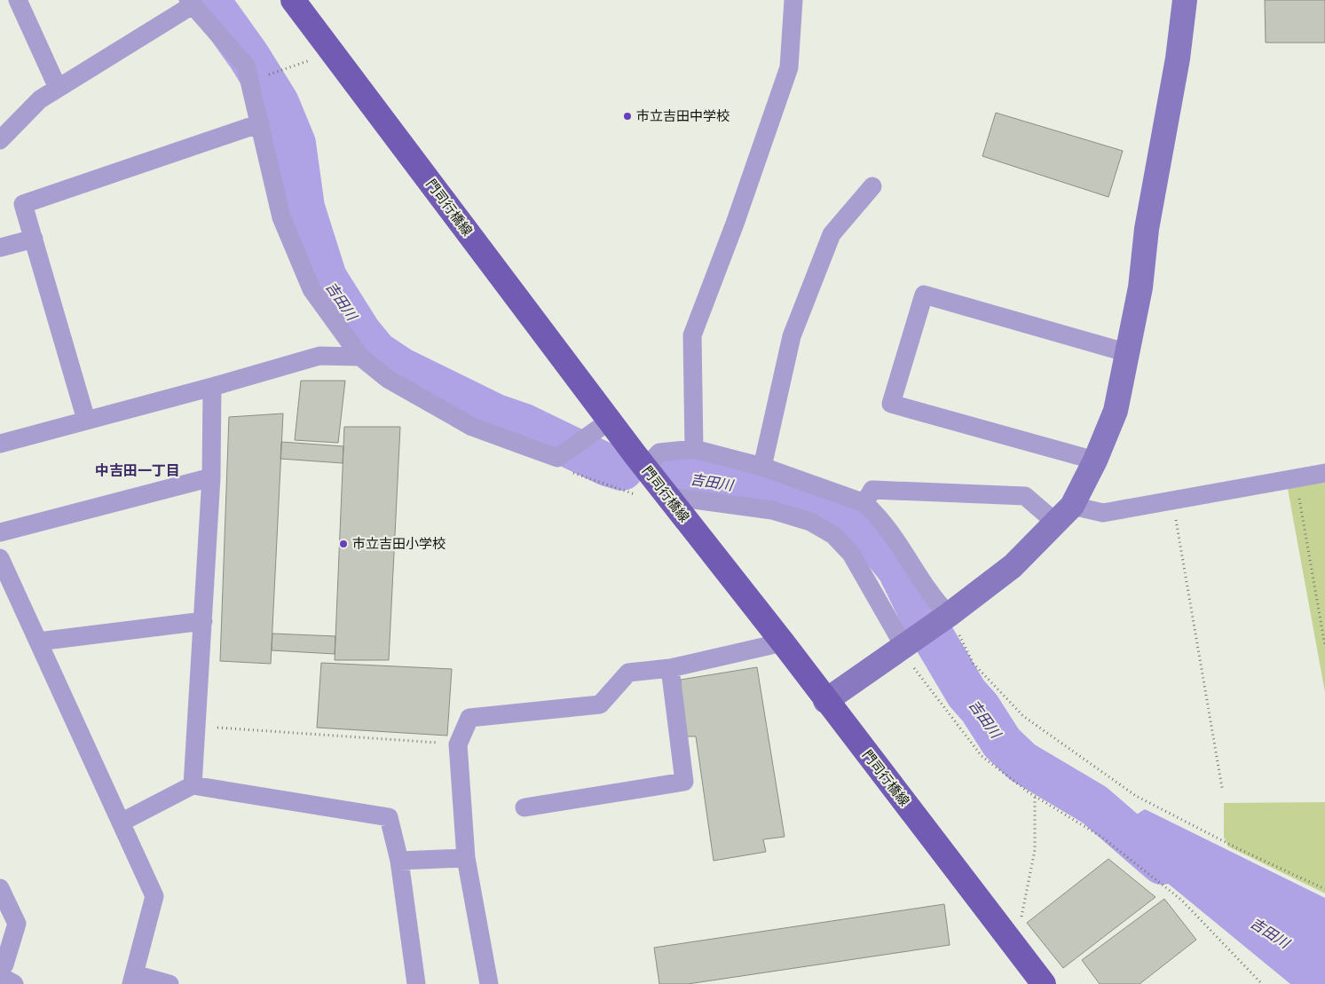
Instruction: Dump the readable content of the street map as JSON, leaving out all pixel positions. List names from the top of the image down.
{
  "streets": {
    "main road": ["門司行橋線"]
  },
  "districts": ["中吉田一丁目"],
  "water": ["吉田川"],
  "places": ["市立吉田中学校", "市立吉田小学校"]
}
